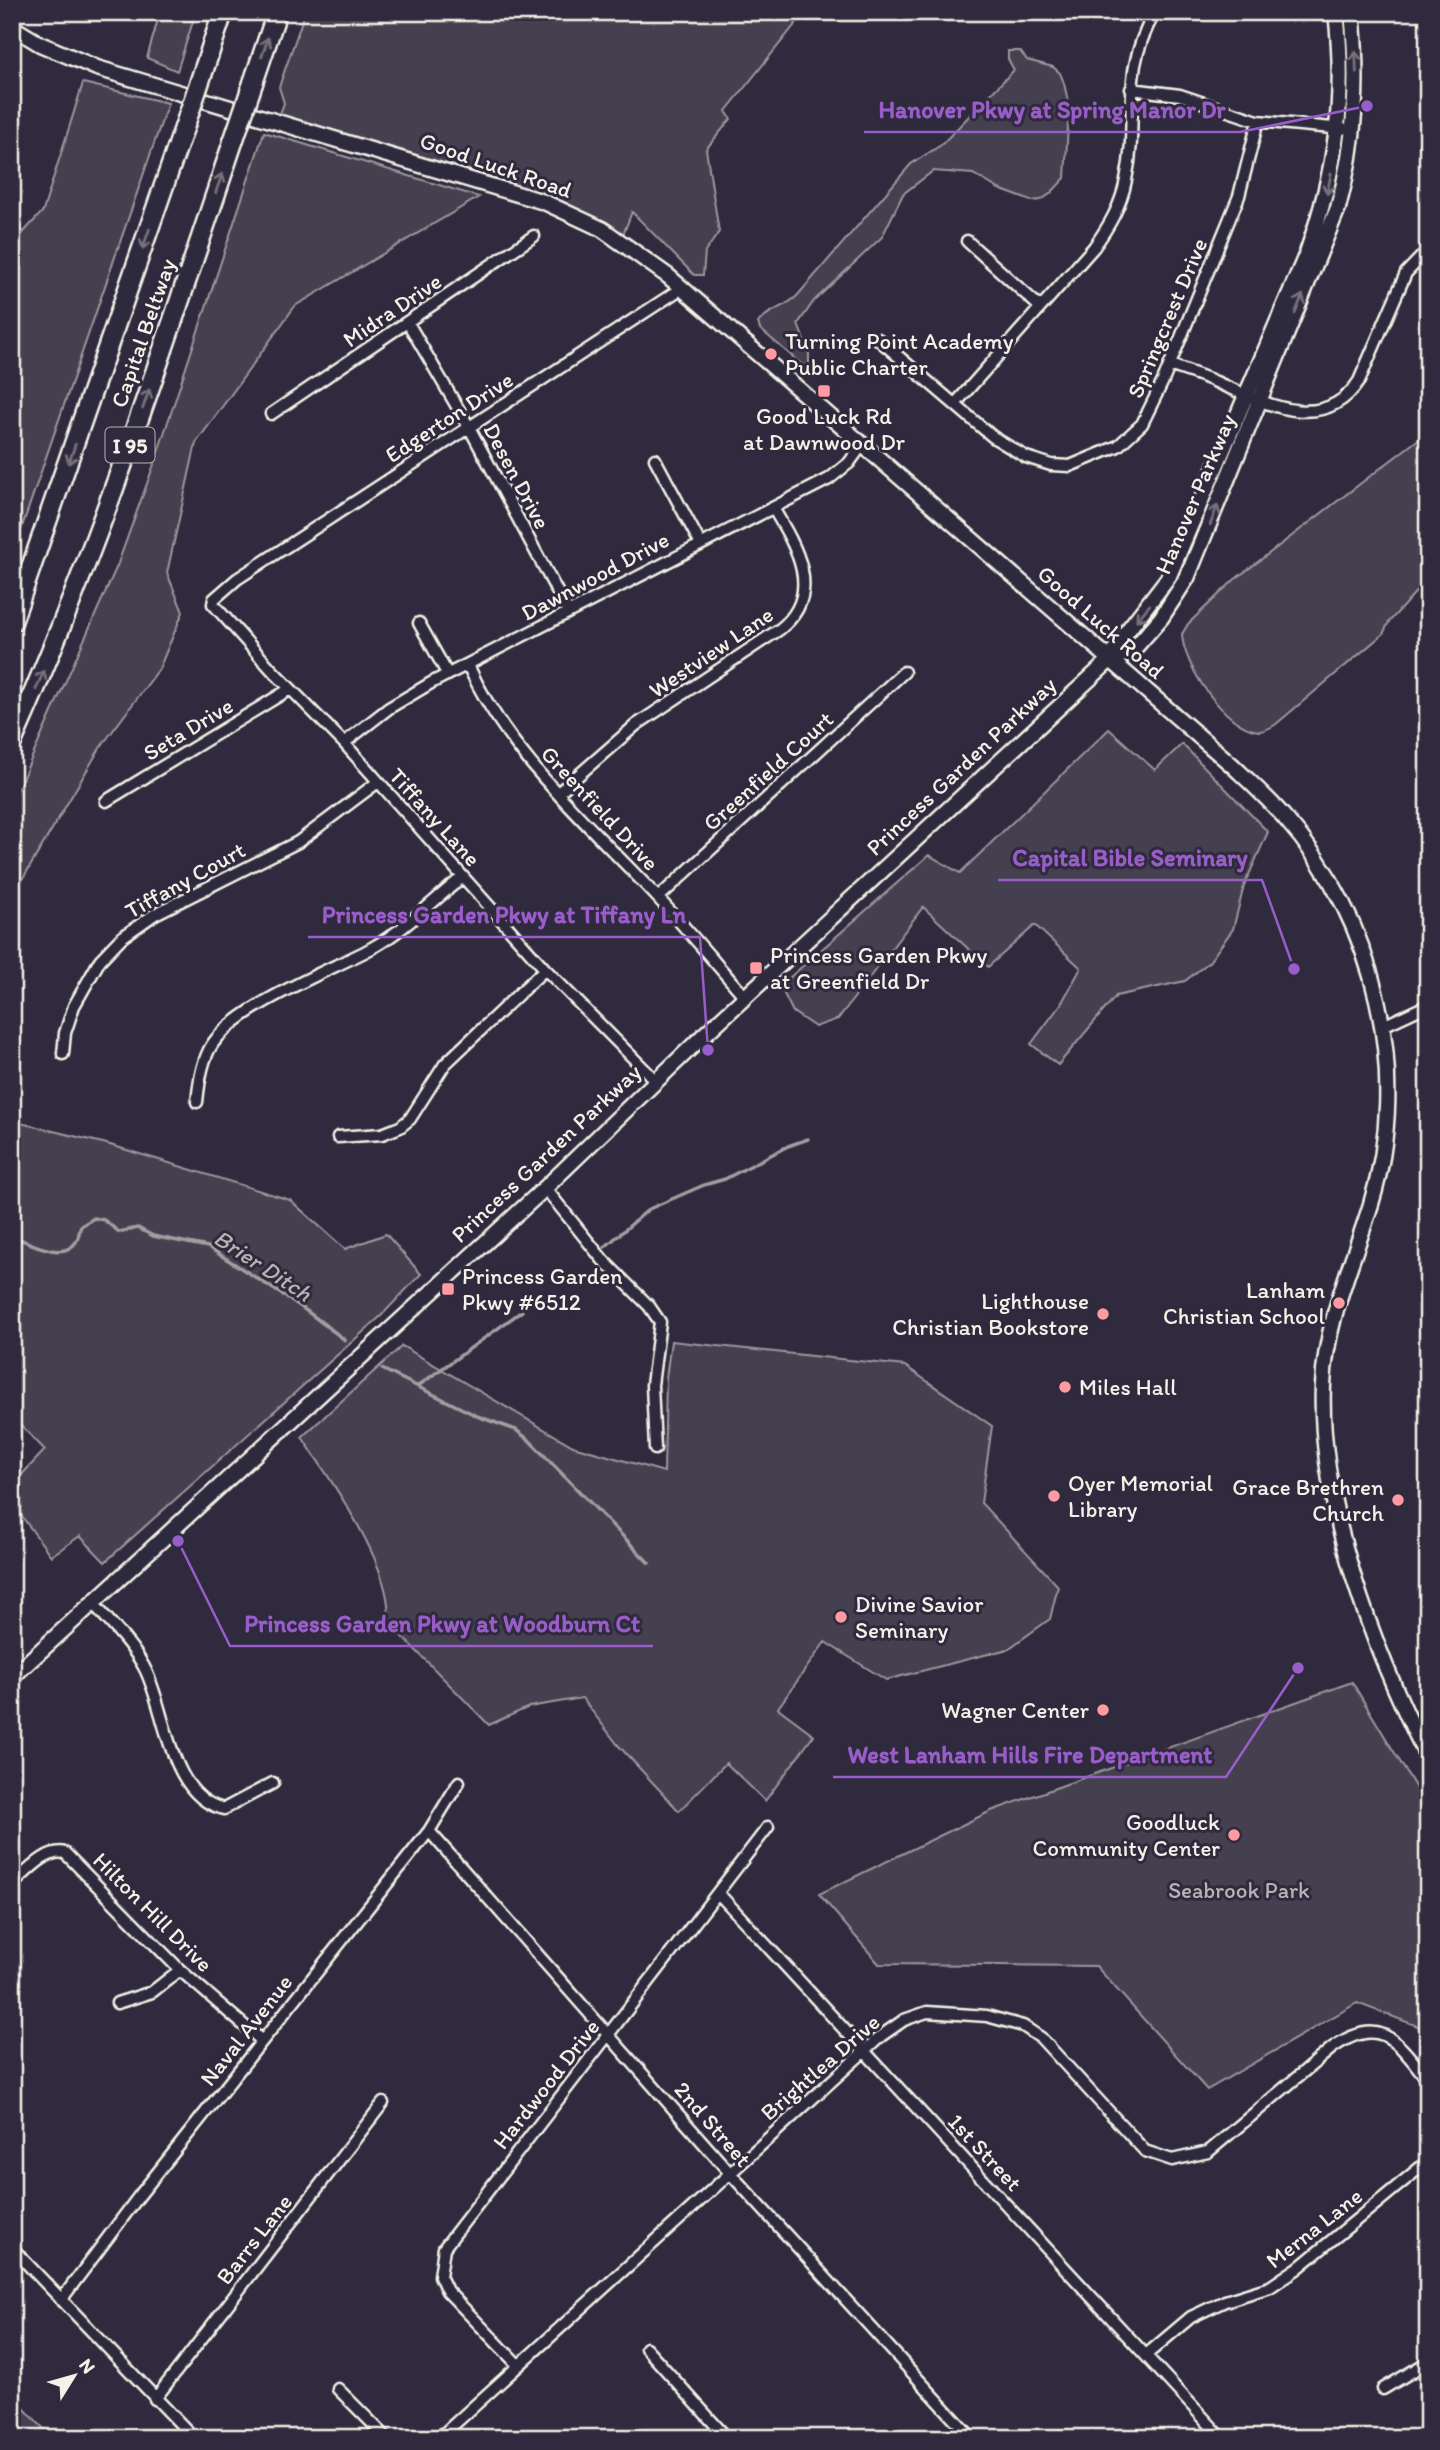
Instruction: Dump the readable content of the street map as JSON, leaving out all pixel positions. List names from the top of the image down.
{
  "streets": {
    "highway": ["Capital Beltway", "I 95"],
    "street": [
      "Good Luck Road",
      "Midra Drive",
      "Springcrest Drive",
      "Edgerton Drive",
      "Desen Drive",
      "Hanover Parkway",
      "Dawnwood Drive",
      "Westview Lane",
      "Seta Drive",
      "Princess Garden Parkway",
      "Greenfield Court",
      "Greenfield Drive",
      "Tiffany Lane",
      "Tiffany Court",
      "Hilton Hill Drive",
      "Naval Avenue",
      "Brightlea Drive",
      "Hardwood Drive",
      "2nd Street",
      "1st Street",
      "Merna Lane",
      "Barrs Lane"
    ]
  },
  "crossings": [
    ["Good Luck Road", "Edgerton Drive"],
    ["Good Luck Road", "Hanover Parkway"],
    ["Good Luck Road", "Dawnwood Drive"],
    ["Good Luck Road", "Princess Garden Parkway"],
    ["Midra Drive", "Desen Drive"],
    ["Edgerton Drive", "Desen Drive"],
    ["Edgerton Drive", "Tiffany Lane"],
    ["Desen Drive", "Dawnwood Drive"],
    ["Hanover Parkway", "Princess Garden Parkway"],
    ["Dawnwood Drive", "Westview Lane"],
    ["Dawnwood Drive", "Greenfield Drive"],
    ["Dawnwood Drive", "Tiffany Lane"],
    ["Westview Lane", "Greenfield Drive"],
    ["Seta Drive", "Tiffany Lane"],
    ["Princess Garden Parkway", "Greenfield Drive"],
    ["Princess Garden Parkway", "Tiffany Lane"],
    ["Greenfield Court", "Greenfield Drive"],
    ["Tiffany Lane", "Tiffany Court"],
    ["Hilton Hill Drive", "Naval Avenue"],
    ["Naval Avenue", "2nd Street"],
    ["Brightlea Drive", "Hardwood Drive"],
    ["Brightlea Drive", "2nd Street"],
    ["Brightlea Drive", "1st Street"],
    ["Hardwood Drive", "2nd Street"],
    ["Hardwood Drive", "1st Street"],
    ["1st Street", "Merna Lane"]
  ],
  "water": ["Brier Ditch"],
  "parks": ["Seabrook Park"],
  "places": {
    "other": [
      "Hanover Pkwy at Spring Manor Dr",
      "Turning Point Academy Public Charter",
      "Capital Bible Seminary",
      "Princess Garden Pkwy at Tiffany Ln",
      "Lanham Christian School",
      "Lighthouse Christian Bookstore",
      "Miles Hall",
      "Oyer Memorial Library",
      "Grace Brethren Church",
      "Princess Garden Pkwy at Woodburn Ct",
      "Divine Savior Seminary",
      "West Lanham Hills Fire Department",
      "Wagner Center",
      "Goodluck Community Center"
    ],
    "transit": ["Good Luck Rd at Dawnwood Dr", "Princess Garden Pkwy at Greenfield Dr", "Princess Garden Pkwy #6512"]
  },
  "north": "top right"
}
